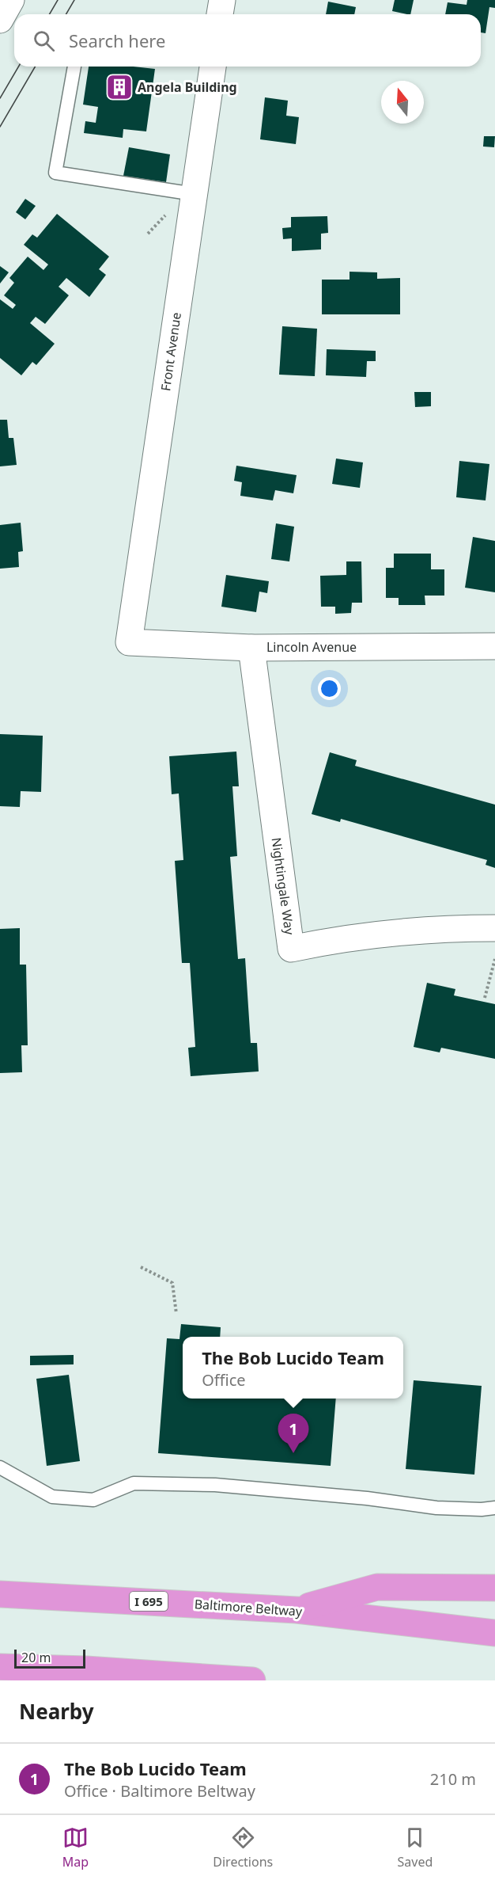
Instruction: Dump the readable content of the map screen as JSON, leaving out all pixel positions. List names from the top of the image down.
{
  "streets": {
    "highway": ["I 695", "Baltimore Beltway"],
    "street": ["Front Avenue", "Lincoln Avenue", "Nightingale Way"]
  },
  "crossings": [
    ["Front Avenue", "Lincoln Avenue"],
    ["Lincoln Avenue", "Nightingale Way"]
  ],
  "places": {
    "building": ["Angela Building"]
  },
  "scale_bar": "20 m",
  "north": "top",
  "page": {
    "search": "Search here",
    "popup": ["The Bob Lucido Team", "Office"],
    "pins": "1",
    "scale": "20 m",
    "heading": "Nearby",
    "list": [
      {
        "mark": "1",
        "name": "The Bob Lucido Team",
        "note": "Office · Baltimore Beltway",
        "value": "210 m"
      }
    ],
    "nav": ["Map", "Directions", "Saved"]
  }
}
